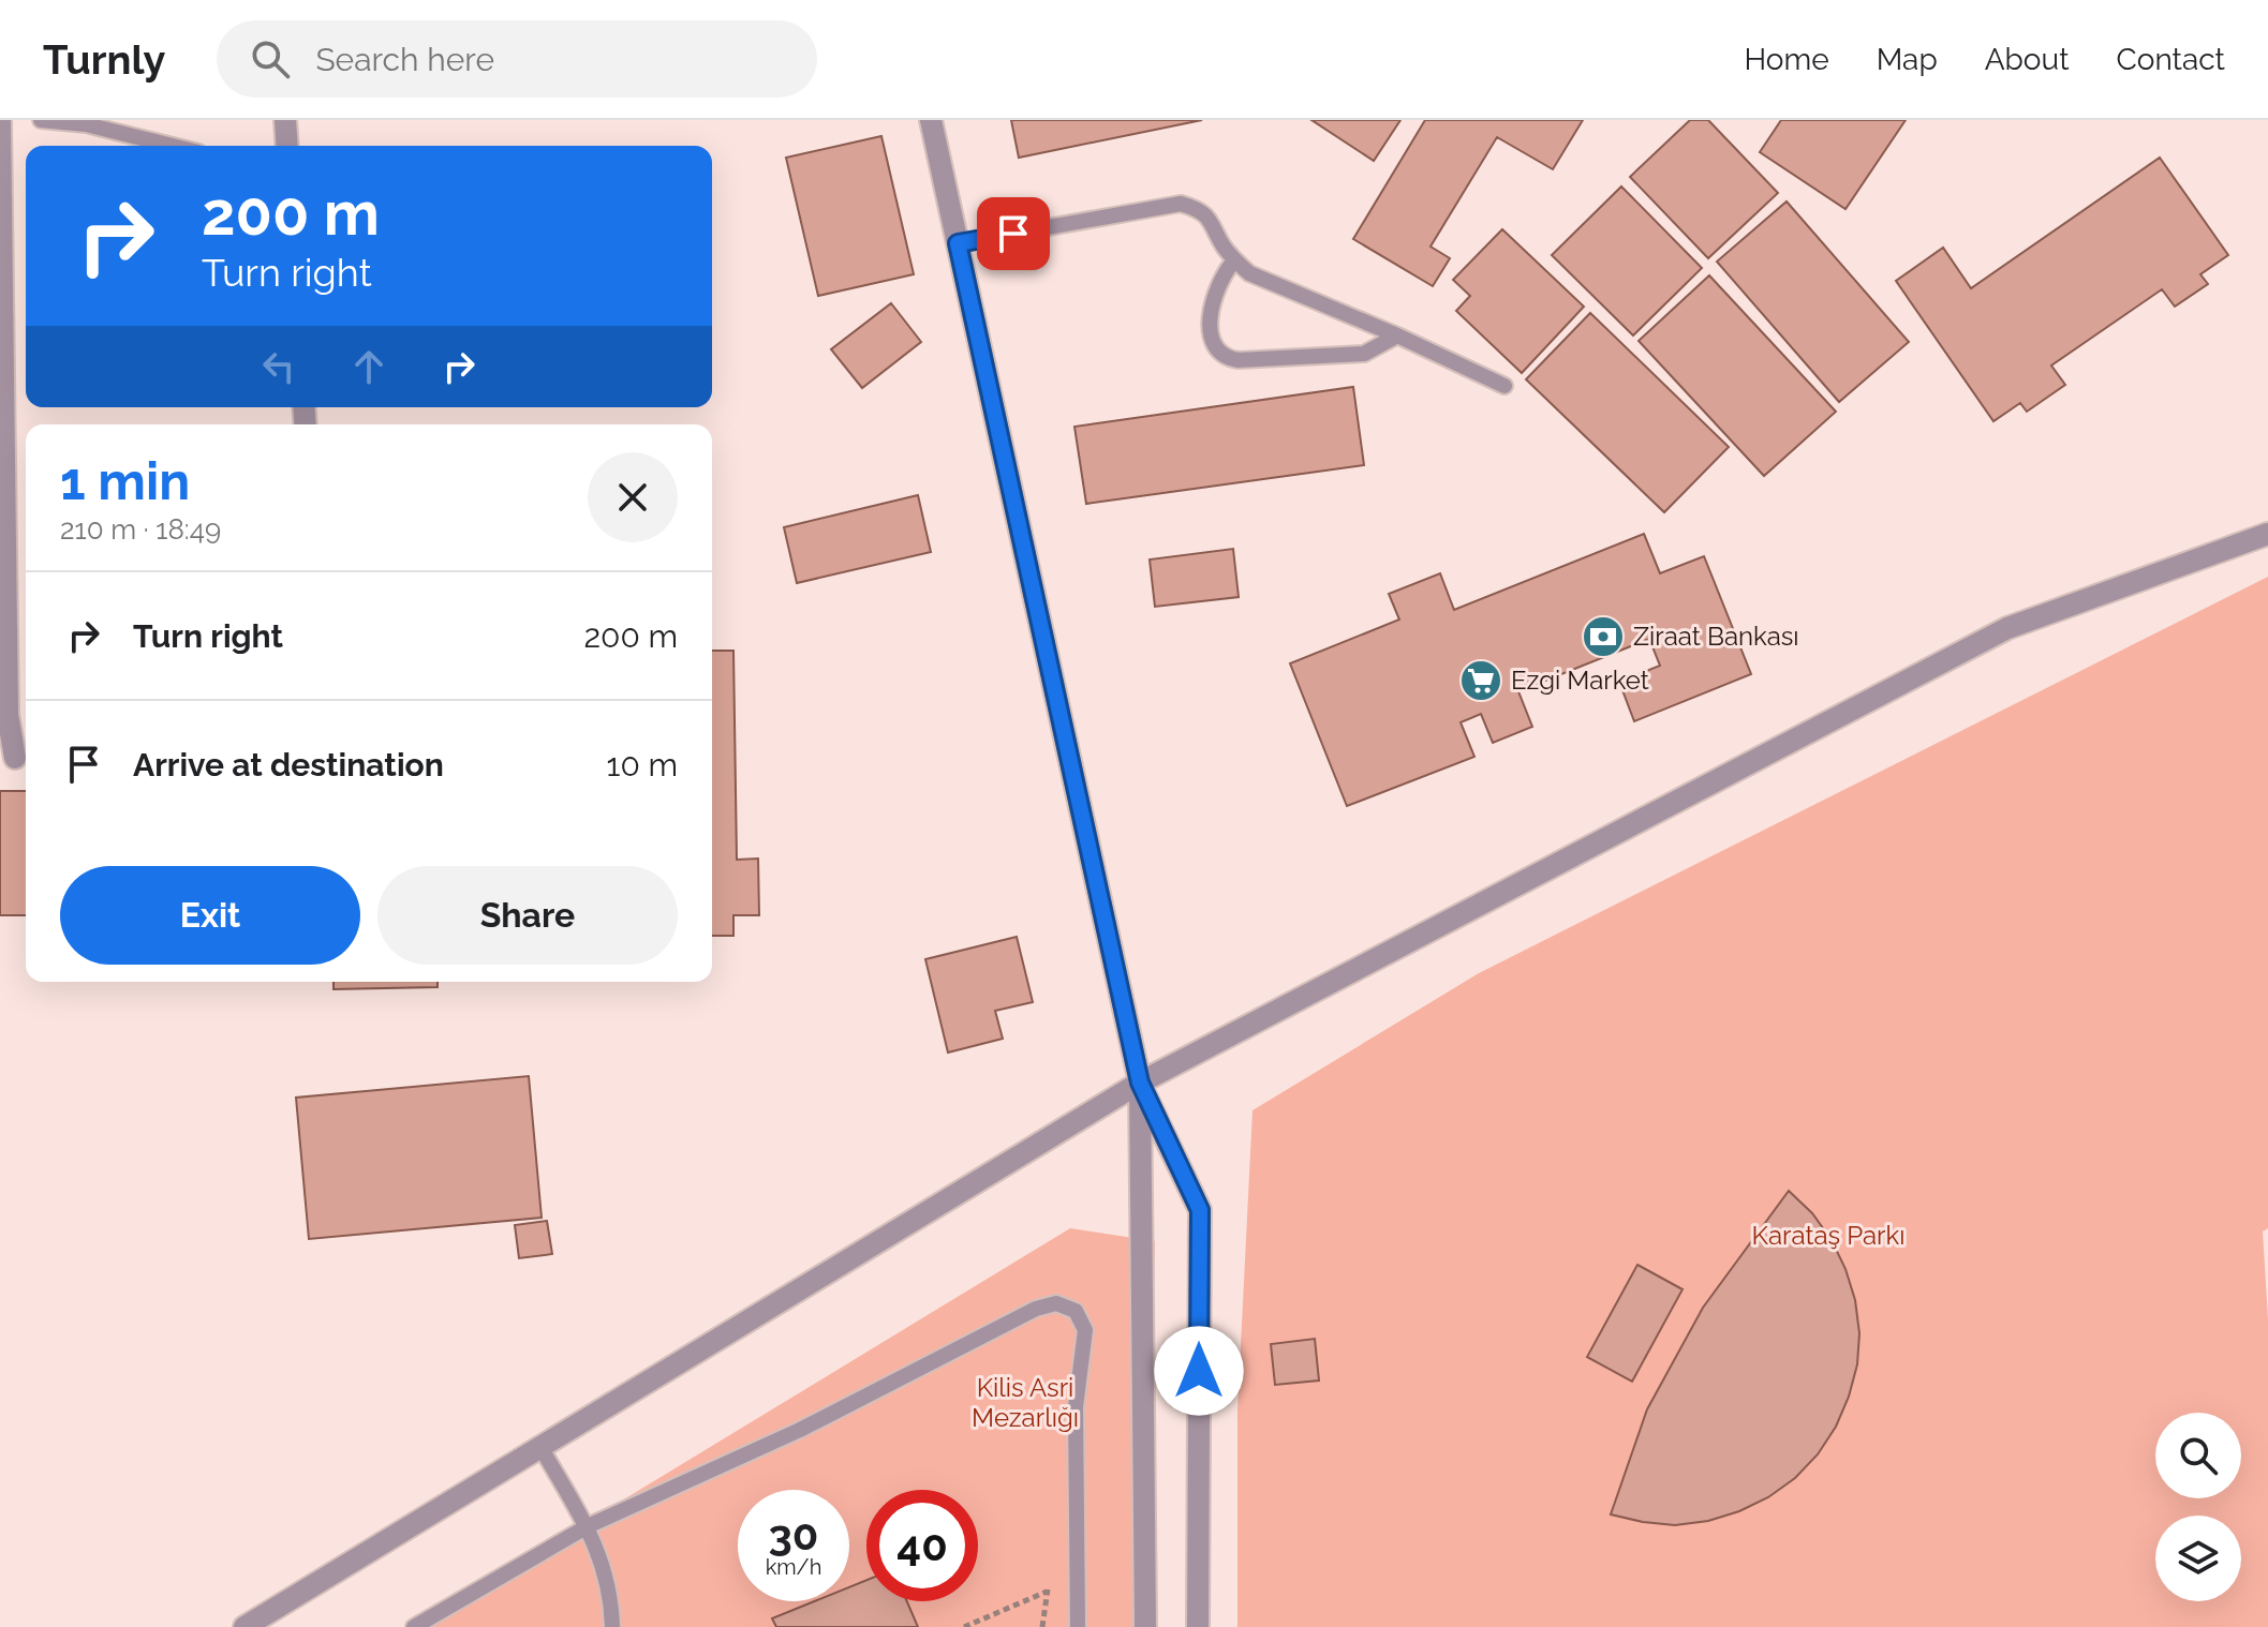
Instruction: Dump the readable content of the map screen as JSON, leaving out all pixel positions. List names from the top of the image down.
{
  "parks": ["Karataş Parkı", "Kilis Asri Mezarlığı"],
  "places": {
    "bank": ["Ziraat Bankası"],
    "supermarket": ["Ezgi Market"]
  },
  "page": {
    "header": "Turnly",
    "search": "Search here",
    "nav": [
      "Home",
      "Map",
      "About",
      "Contact"
    ],
    "turn": ["200 m", "Turn right"],
    "heading": ["1 min", "210 m · 18:49"],
    "list": [
      {
        "name": "Turn right",
        "value": "200 m"
      },
      {
        "name": "Arrive at destination",
        "value": "10 m"
      }
    ],
    "buttons": ["Exit", "Share"],
    "speed": "30 km/h",
    "limit": "40"
  }
}
